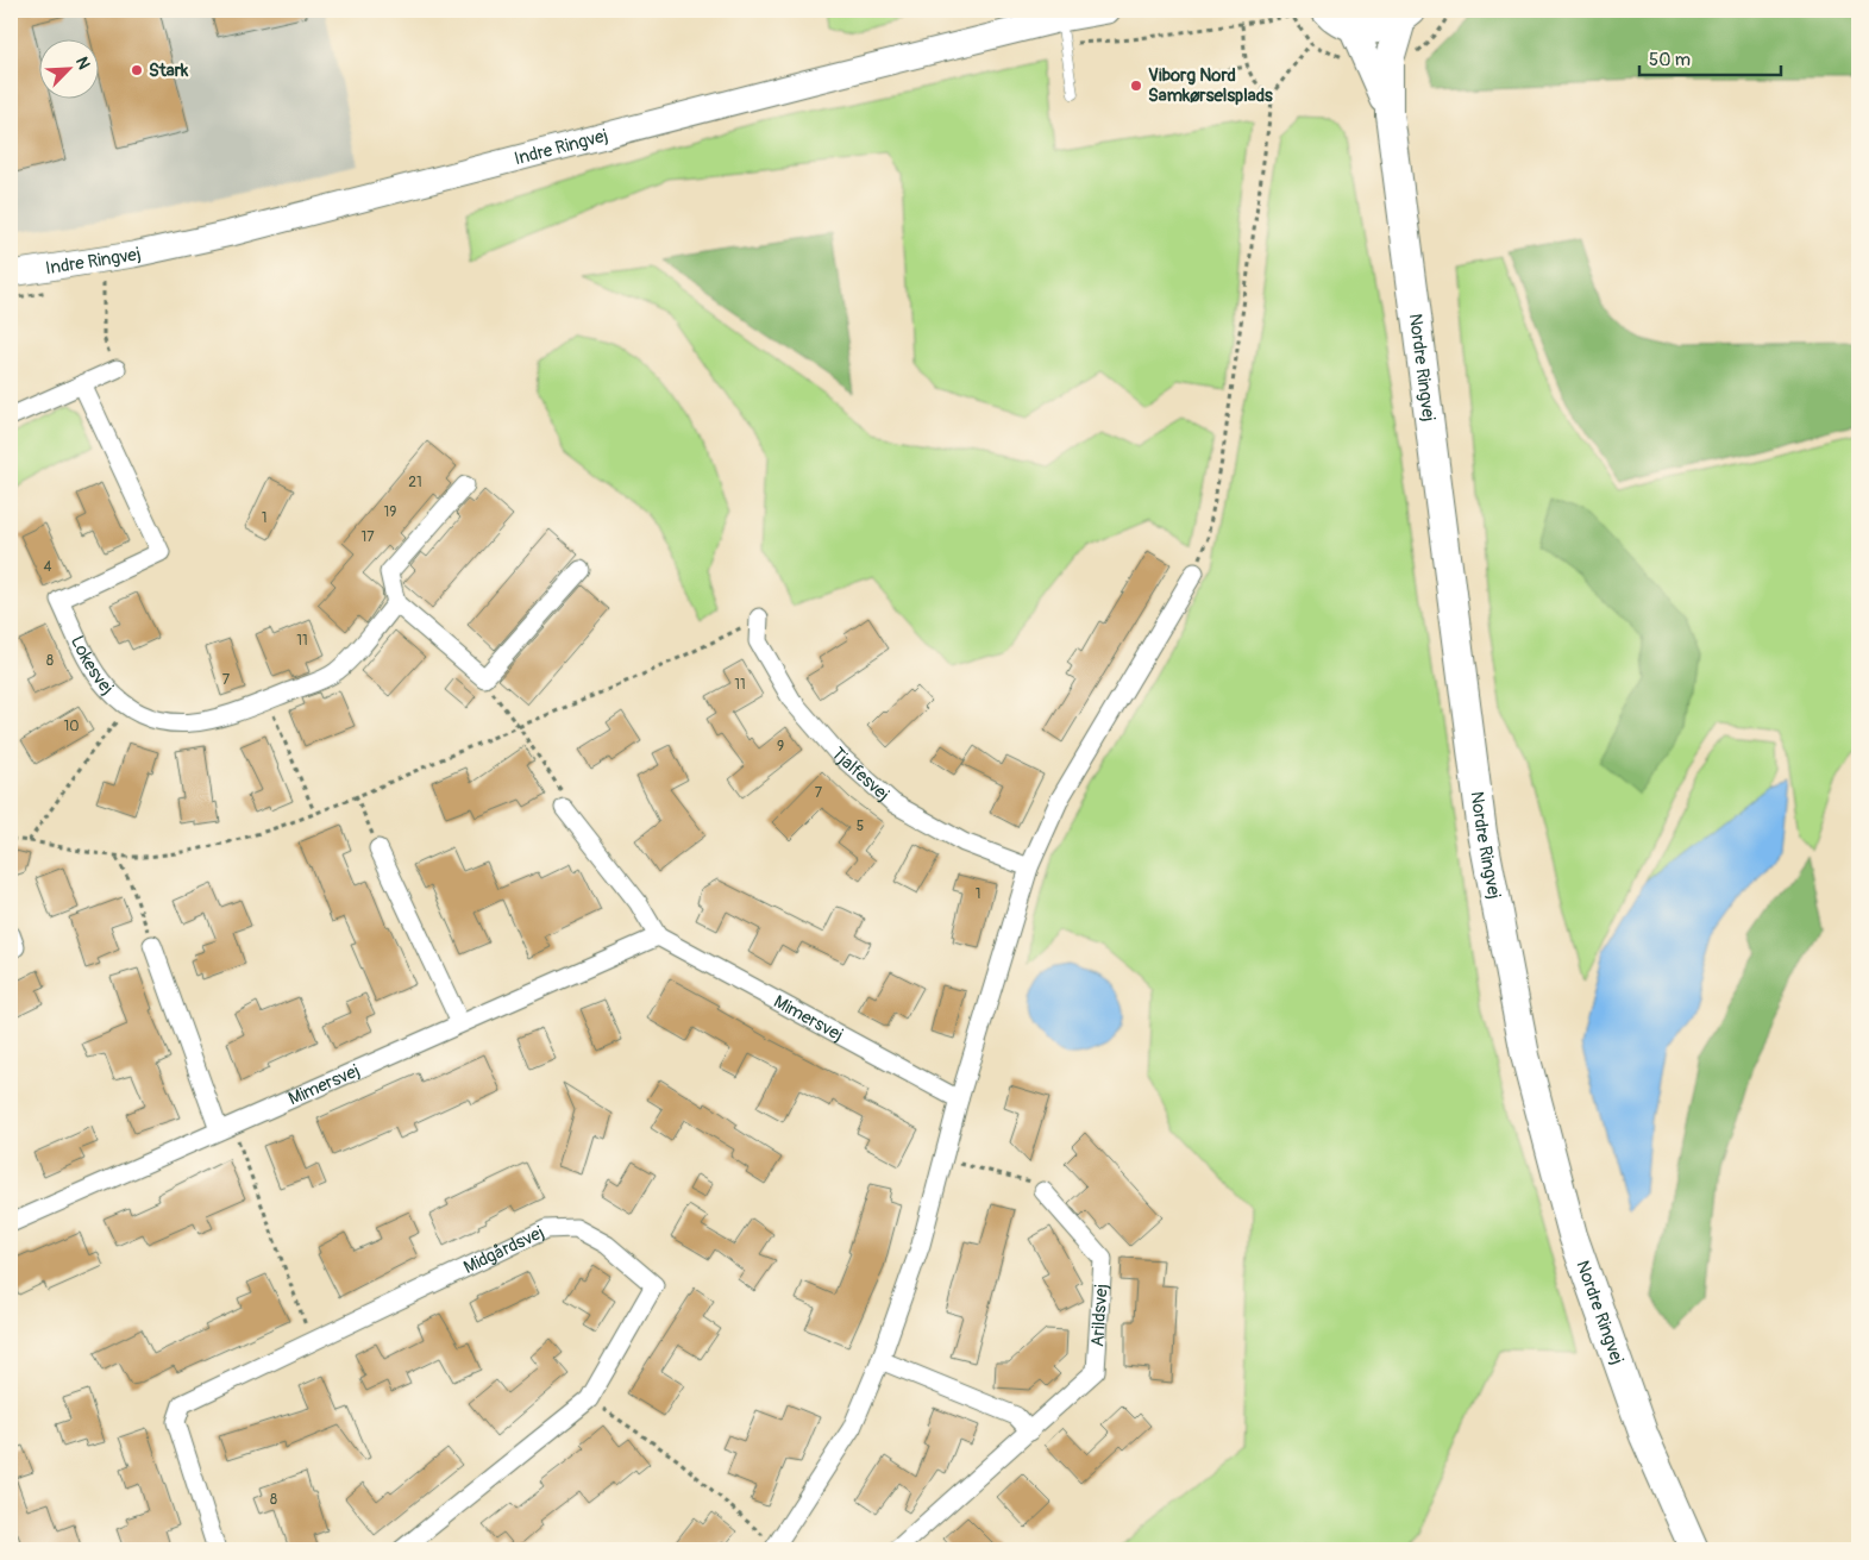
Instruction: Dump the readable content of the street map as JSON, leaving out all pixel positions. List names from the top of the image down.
{
  "streets": {
    "main road": ["Nordre Ringvej"],
    "street": [
      "Indre Ringvej",
      "Lokesvej",
      "Tjalfesvej",
      "Mimersvej",
      "Midgårdsvej",
      "Arildsvej"
    ]
  },
  "places": ["Stark", "Viborg Nord Samkørselsplads"],
  "house_numbers": [
    "21",
    "19",
    "1",
    "17",
    "4",
    "11",
    "8",
    "7",
    "11",
    "10",
    "9",
    "7",
    "5",
    "1",
    "8"
  ],
  "scale_bar": "50 m",
  "north": "top right"
}
